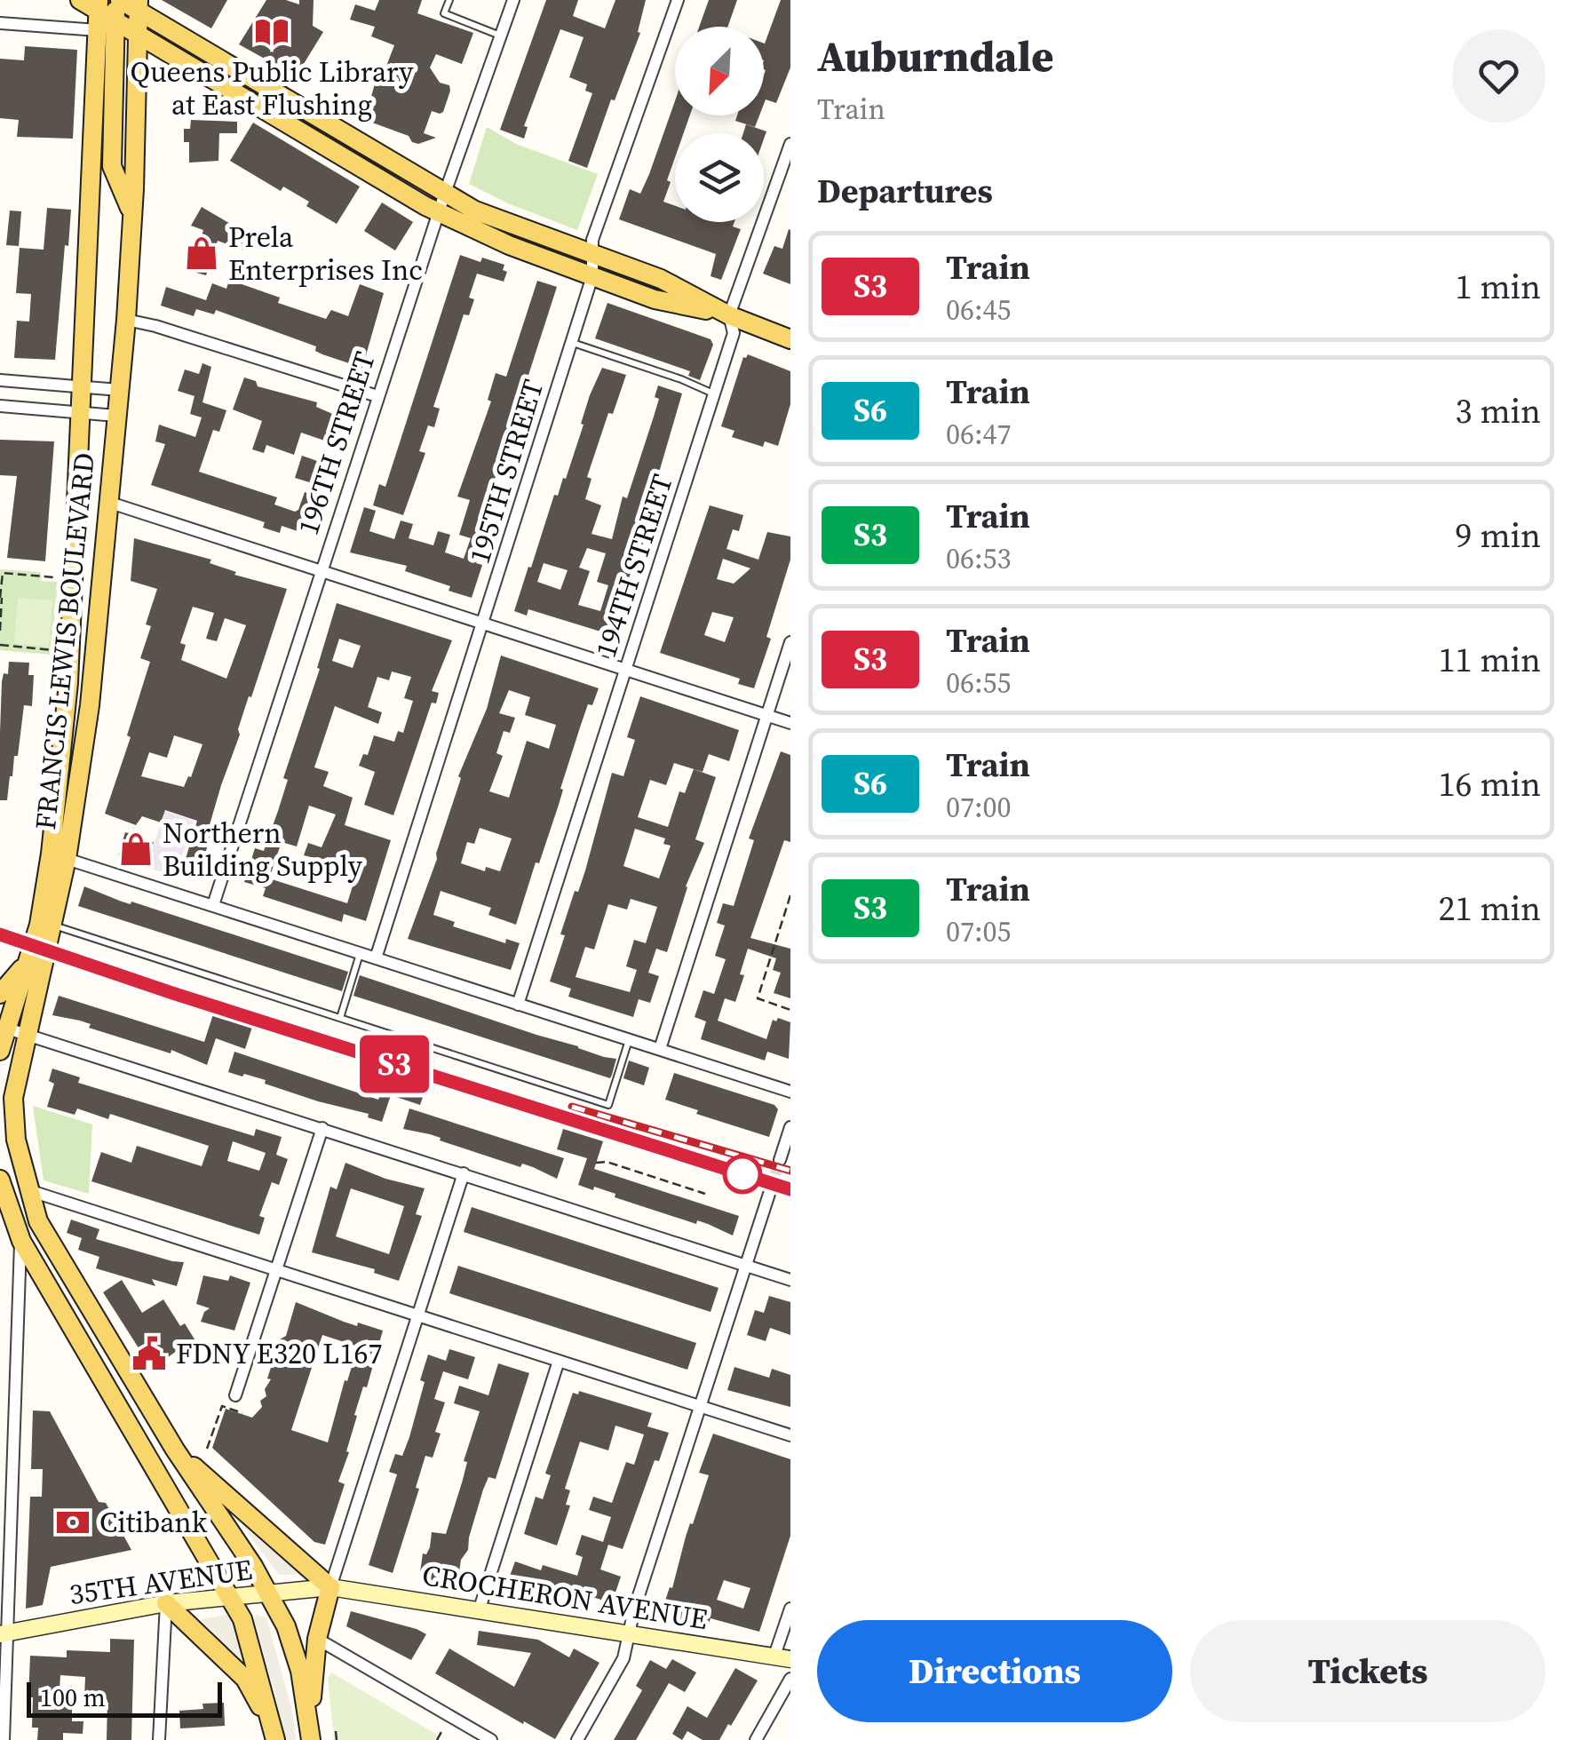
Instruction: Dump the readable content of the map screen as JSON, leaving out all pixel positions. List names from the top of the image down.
{
  "streets": {
    "main road": ["FRANCIS LEWIS BOULEVARD"],
    "street": [
      "196TH STREET",
      "195TH STREET",
      "194TH STREET",
      "35TH AVENUE",
      "CROCHERON AVENUE"
    ]
  },
  "crossings": [
    ["FRANCIS LEWIS BOULEVARD", "35TH AVENUE"],
    ["35TH AVENUE", "CROCHERON AVENUE"]
  ],
  "places": {
    "library": ["Queens Public Library at East Flushing"],
    "shop": ["Prela Enterprises Inc", "Northern Building Supply"],
    "public building": ["FDNY E320 L167"],
    "bank": ["Citibank"]
  },
  "scale_bar": "100 m",
  "north": "bottom left",
  "page": {
    "on_map": "S3",
    "heading": [
      ["Auburndale", "Train"],
      "Departures"
    ],
    "list": [
      {
        "mark": "S3",
        "name": "Train",
        "note": "06:45",
        "value": "1 min"
      },
      {
        "mark": "S6",
        "name": "Train",
        "note": "06:47",
        "value": "3 min"
      },
      {
        "mark": "S3",
        "name": "Train",
        "note": "06:53",
        "value": "9 min"
      },
      {
        "mark": "S3",
        "name": "Train",
        "note": "06:55",
        "value": "11 min"
      },
      {
        "mark": "S6",
        "name": "Train",
        "note": "07:00",
        "value": "16 min"
      },
      {
        "mark": "S3",
        "name": "Train",
        "note": "07:05",
        "value": "21 min"
      }
    ],
    "buttons": ["Directions", "Tickets"],
    "scale": "100 m"
  }
}
